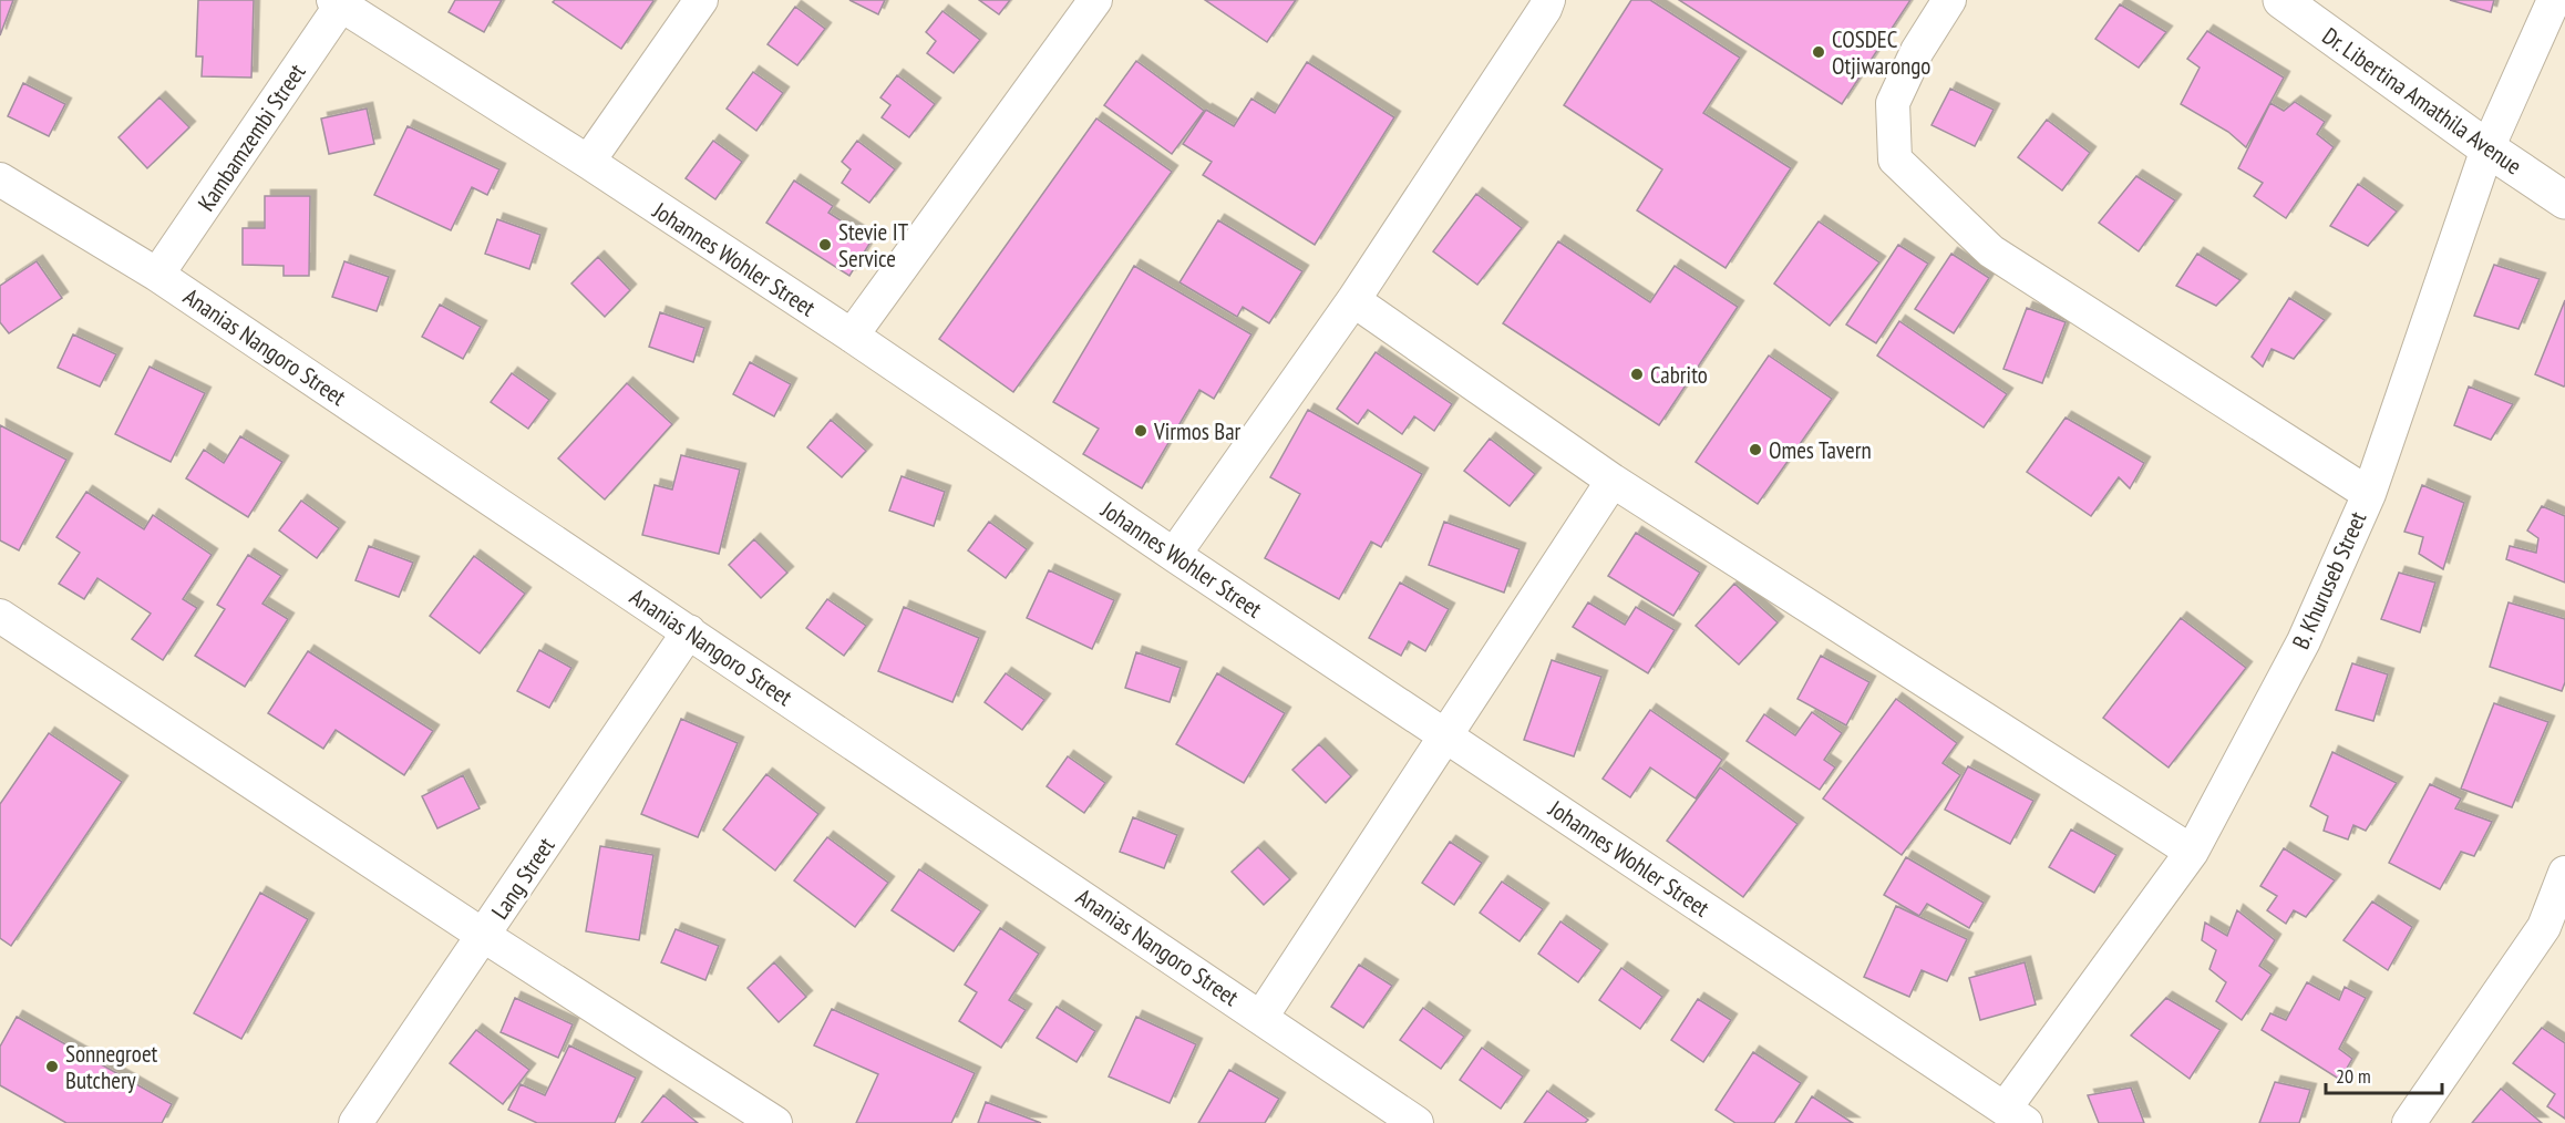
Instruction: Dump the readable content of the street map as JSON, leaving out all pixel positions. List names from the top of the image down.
{
  "streets": {
    "street": [
      "Dr. Libertina Amathila Avenue",
      "Kambamzembi Street",
      "Johannes Wohler Street",
      "Ananias Nangoro Street",
      "B. Khuruseb Street",
      "Lang Street"
    ]
  },
  "crossings": [
    ["Dr. Libertina Amathila Avenue", "B. Khuruseb Street"],
    ["Kambamzembi Street", "Johannes Wohler Street"],
    ["Kambamzembi Street", "Ananias Nangoro Street"],
    ["Johannes Wohler Street", "B. Khuruseb Street"],
    ["Ananias Nangoro Street", "Lang Street"]
  ],
  "places": [
    "COSDEC Otjiwarongo",
    "Stevie IT Service",
    "Cabrito",
    "Virmos Bar",
    "Omes Tavern",
    "Sonnegroet Butchery"
  ],
  "scale_bar": "20 m"
}
